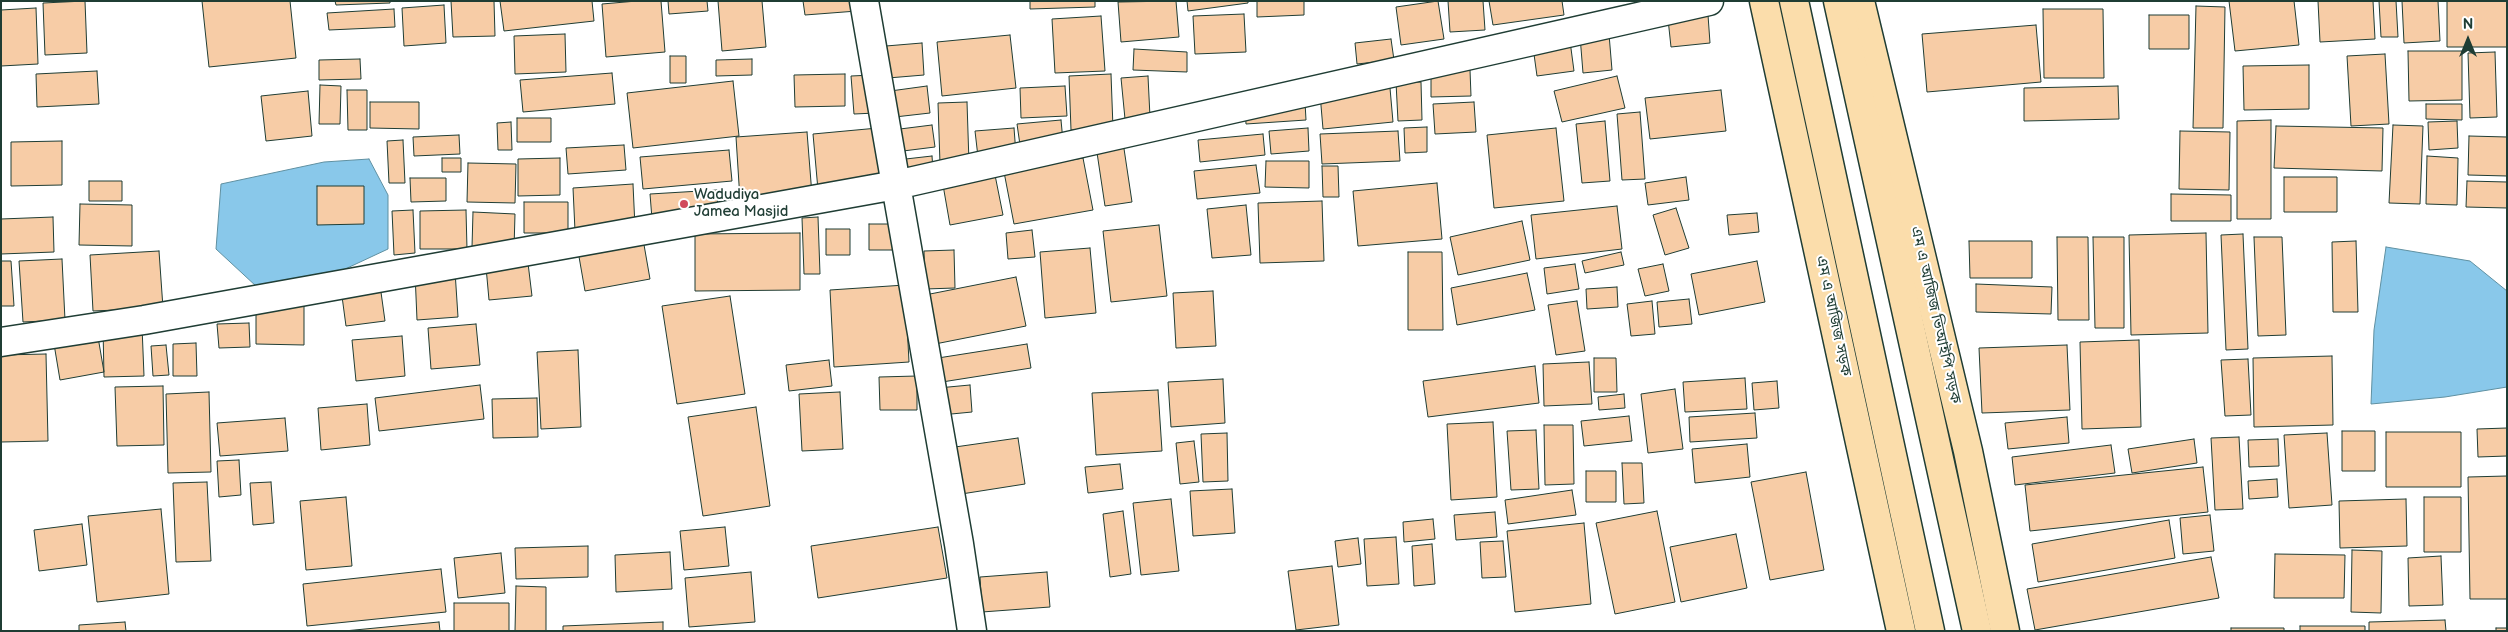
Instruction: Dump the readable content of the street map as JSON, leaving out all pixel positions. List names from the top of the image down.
{
  "streets": {
    "main road": ["এম এ আজিজ ভিআইপি সড়ক", "এম এ আজিজ সড়ক"]
  },
  "places": ["Wadudiya Jamea Masjid"],
  "north": "top"
}
